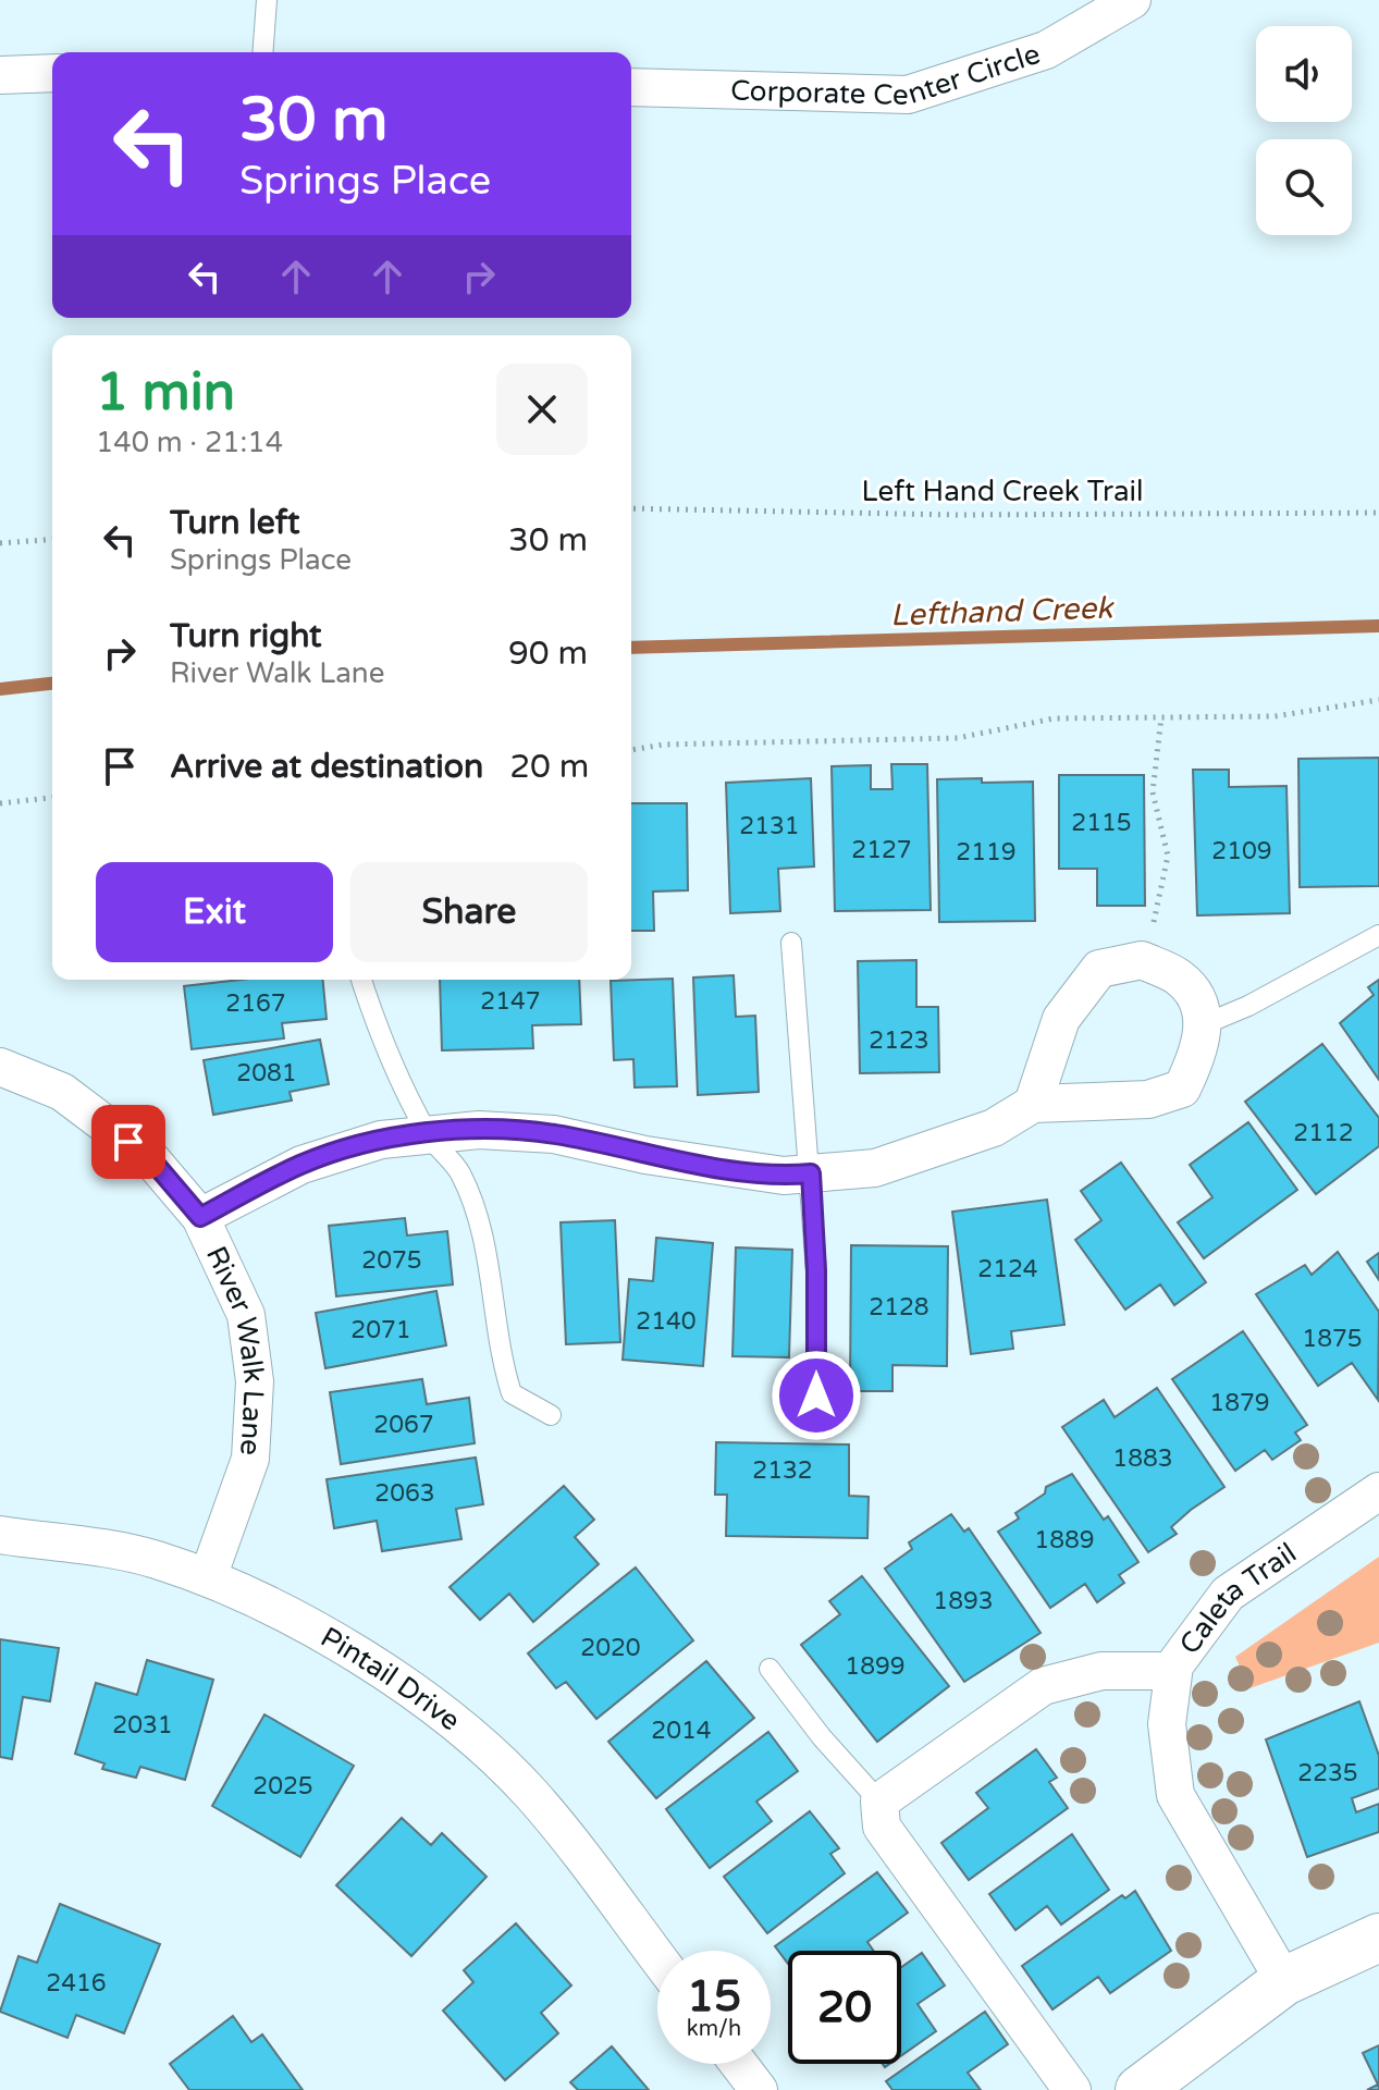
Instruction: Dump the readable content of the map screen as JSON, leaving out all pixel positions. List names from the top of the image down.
{
  "streets": {
    "street": [
      "Corporate Center Circle",
      "River Walk Lane",
      "Caleta Trail",
      "Pintail Drive"
    ],
    "path": ["Left Hand Creek Trail"]
  },
  "crossings": [
    ["River Walk Lane", "Pintail Drive"]
  ],
  "water": ["Lefthand Creek"],
  "house_numbers": [
    "2115",
    "2131",
    "2127",
    "2109",
    "2119",
    "2147",
    "2167",
    "2123",
    "2081",
    "2112",
    "2075",
    "2124",
    "2128",
    "2140",
    "2071",
    "1875",
    "1879",
    "2067",
    "1883",
    "2132",
    "2063",
    "1889",
    "1893",
    "2020",
    "1899",
    "2031",
    "2014",
    "2235",
    "2025",
    "2416"
  ],
  "page": {
    "turn": ["30 m", "Springs Place"],
    "heading": ["1 min", "140 m · 21:14"],
    "list": [
      {
        "name": "Turn left",
        "note": "Springs Place",
        "value": "30 m"
      },
      {
        "name": "Turn right",
        "note": "River Walk Lane",
        "value": "90 m"
      },
      {
        "name": "Arrive at destination",
        "value": "20 m"
      }
    ],
    "buttons": ["Exit", "Share"],
    "speed": "15 km/h",
    "limit": "20"
  }
}
